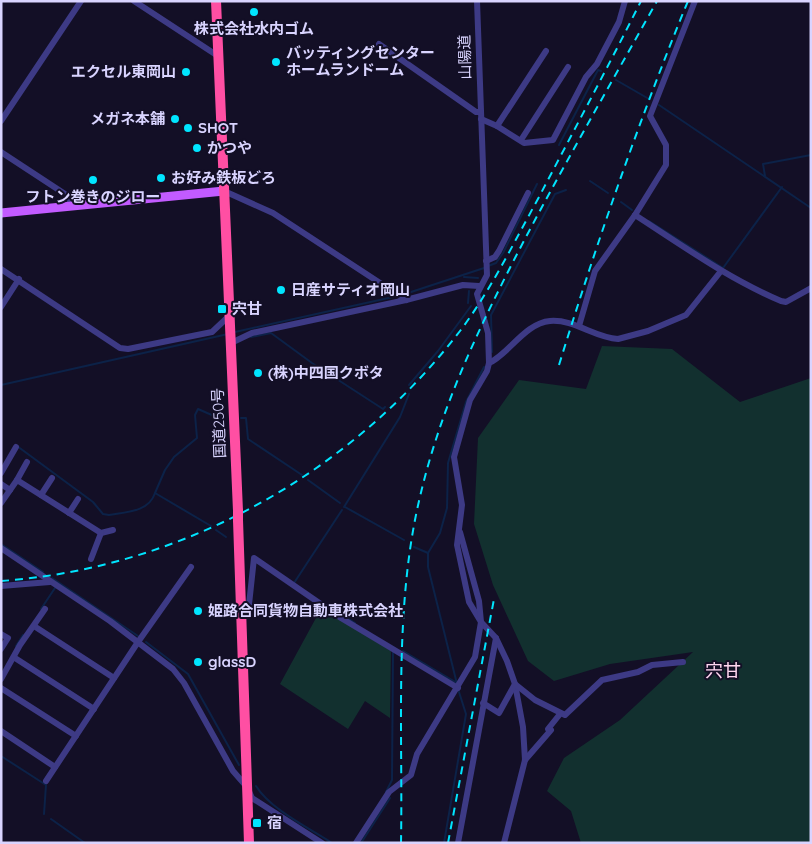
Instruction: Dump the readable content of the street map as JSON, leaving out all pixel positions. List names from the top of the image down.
{
  "streets": {
    "highway": ["国道250号"],
    "street": ["山陽道"]
  },
  "districts": ["宍甘"],
  "places": {
    "other": [
      "株式会社水内ゴム",
      "バッティングセンター ホームランドーム",
      "エクセル東岡山",
      "メガネ本舗",
      "SHOT",
      "かつや",
      "お好み鉄板どろ",
      "フトン巻きのジロー",
      "日産サティオ岡山",
      "(株)中四国クボタ",
      "姫路合同貨物自動車株式会社",
      "glassD"
    ],
    "transit": ["宍甘", "宿"]
  }
}
